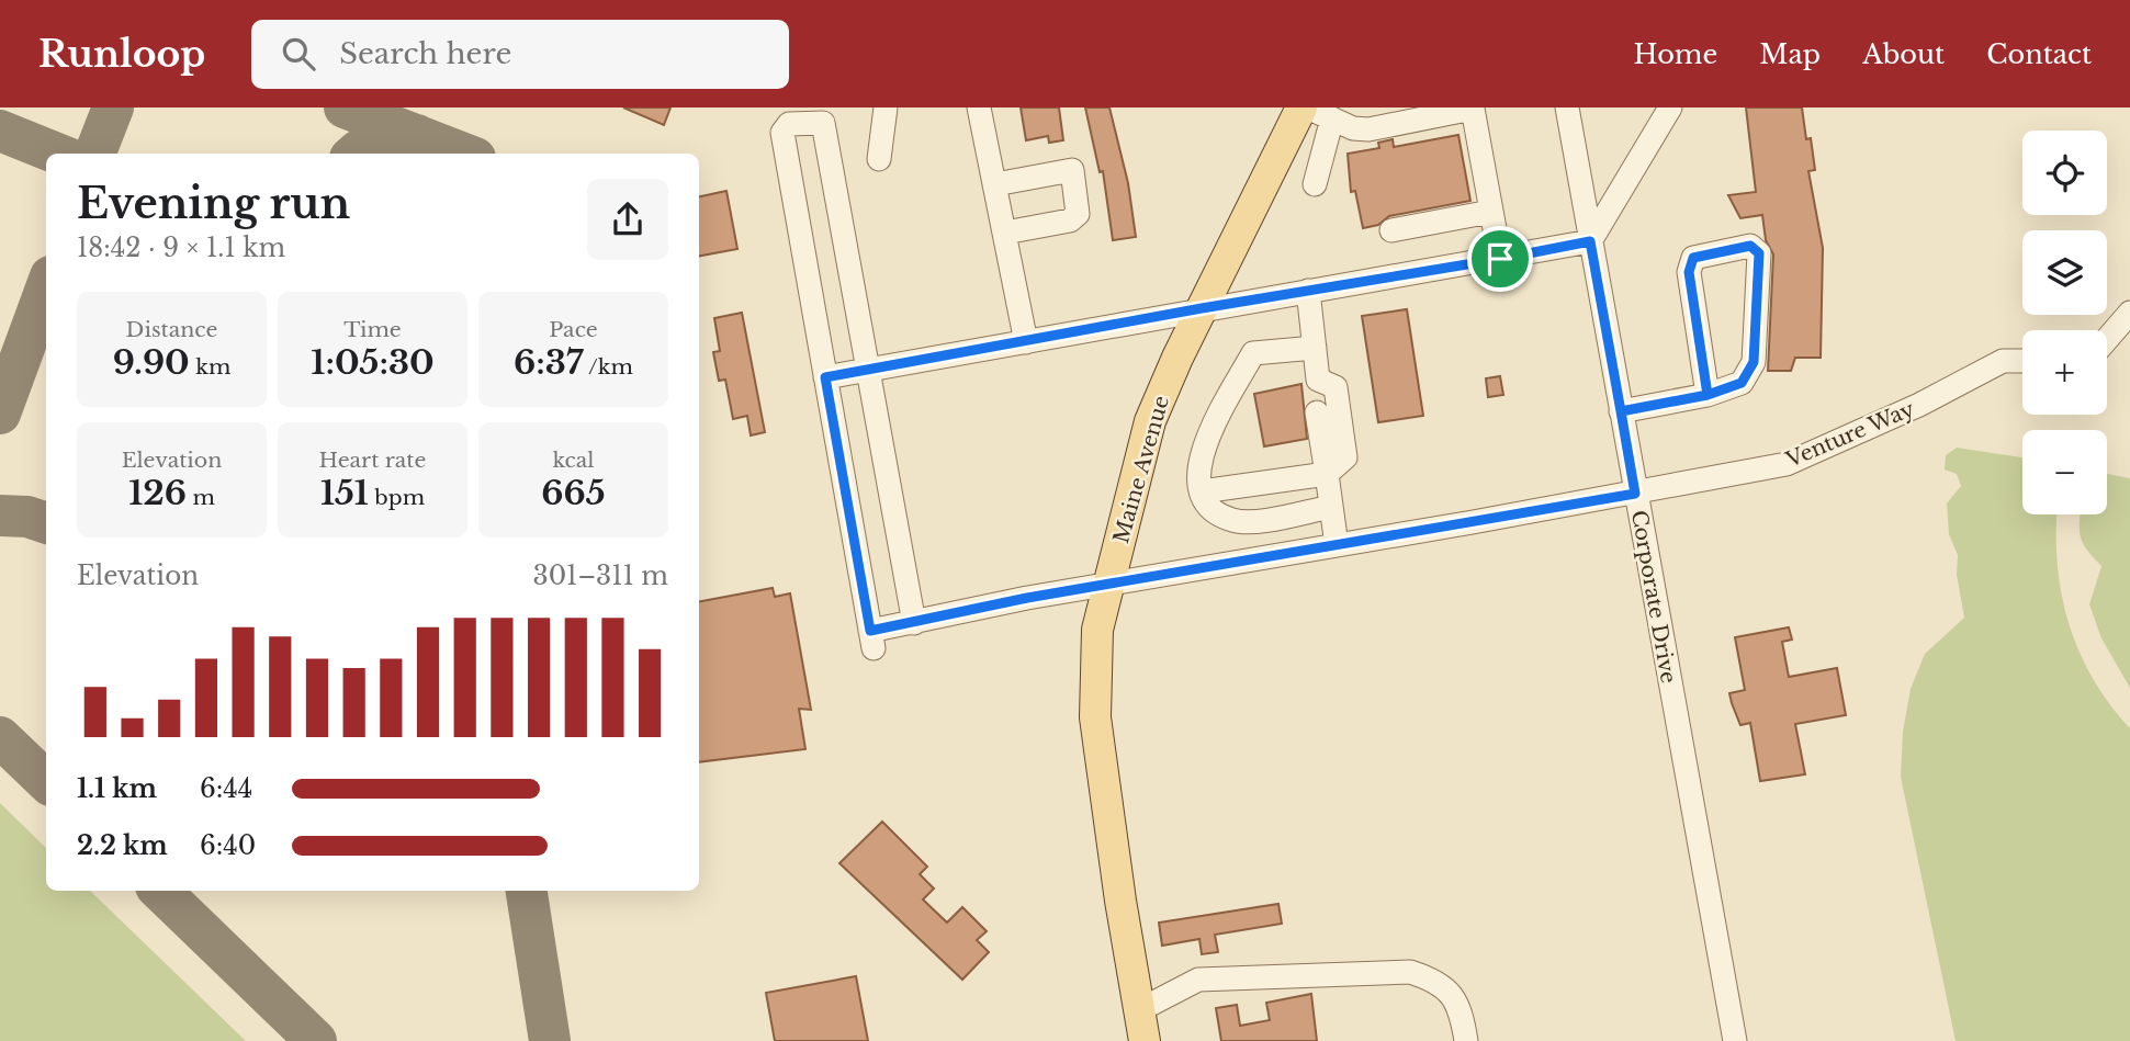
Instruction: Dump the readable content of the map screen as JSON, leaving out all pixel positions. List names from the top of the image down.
{
  "streets": {
    "main road": ["Maine Avenue"],
    "street": ["Venture Way", "Corporate Drive"]
  },
  "crossings": [
    ["Venture Way", "Maine Avenue"],
    ["Venture Way", "Corporate Drive"]
  ],
  "page": {
    "header": "Runloop",
    "search": "Search here",
    "nav": [
      "Home",
      "Map",
      "About",
      "Contact"
    ],
    "map_buttons": ["+", "−"],
    "heading": ["Evening run", "18:42 · 9 × 1.1 km"],
    "stats": [
      ["Distance", "9.90 km"],
      ["Time", "1:05:30"],
      ["Pace", "6:37 /km"],
      ["Elevation", "126 m"],
      ["Heart rate", "151 bpm"],
      ["kcal", "665"]
    ],
    "chart": ["Elevation", "301–311 m"],
    "list": [
      {
        "name": "1.1 km",
        "note": "6:44"
      },
      {
        "name": "2.2 km",
        "note": "6:40"
      }
    ]
  }
}
